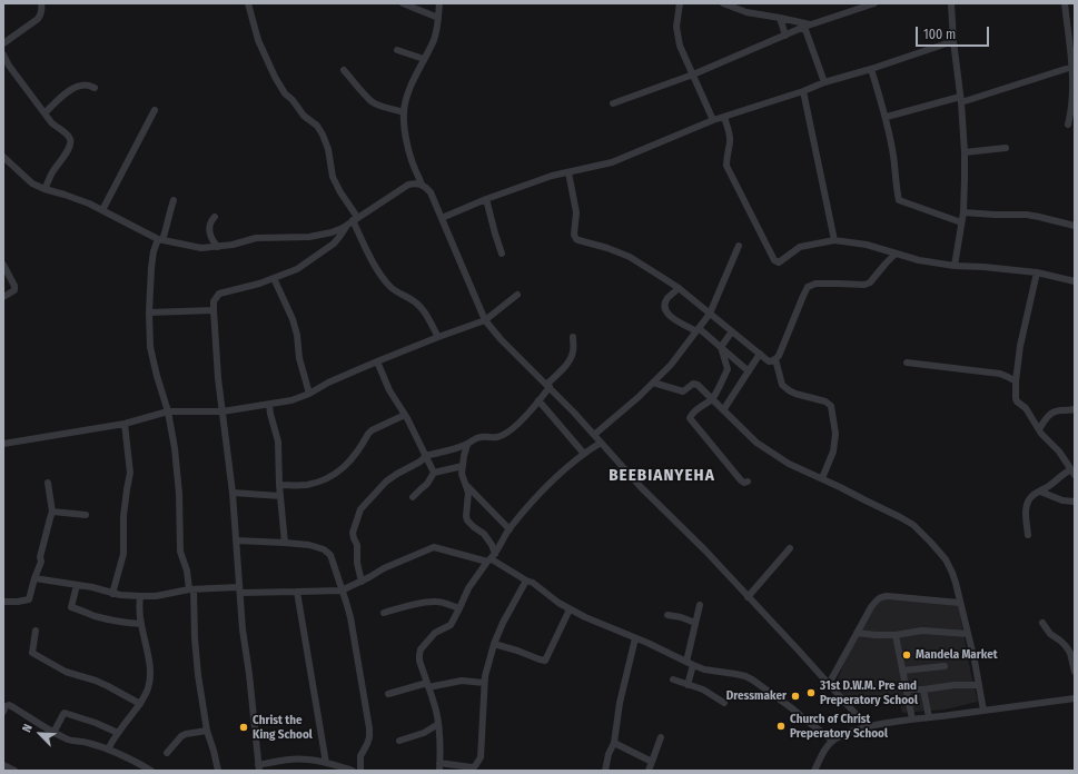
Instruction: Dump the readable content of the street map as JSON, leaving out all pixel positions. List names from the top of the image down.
{
  "districts": ["BEEBIANYEHA"],
  "places": [
    "Mandela Market",
    "31st D.W.M. Pre and Preperatory School",
    "Dressmaker",
    "Church of Christ Preperatory School",
    "Christ the King School"
  ],
  "scale_bar": "100 m",
  "north": "top left"
}
